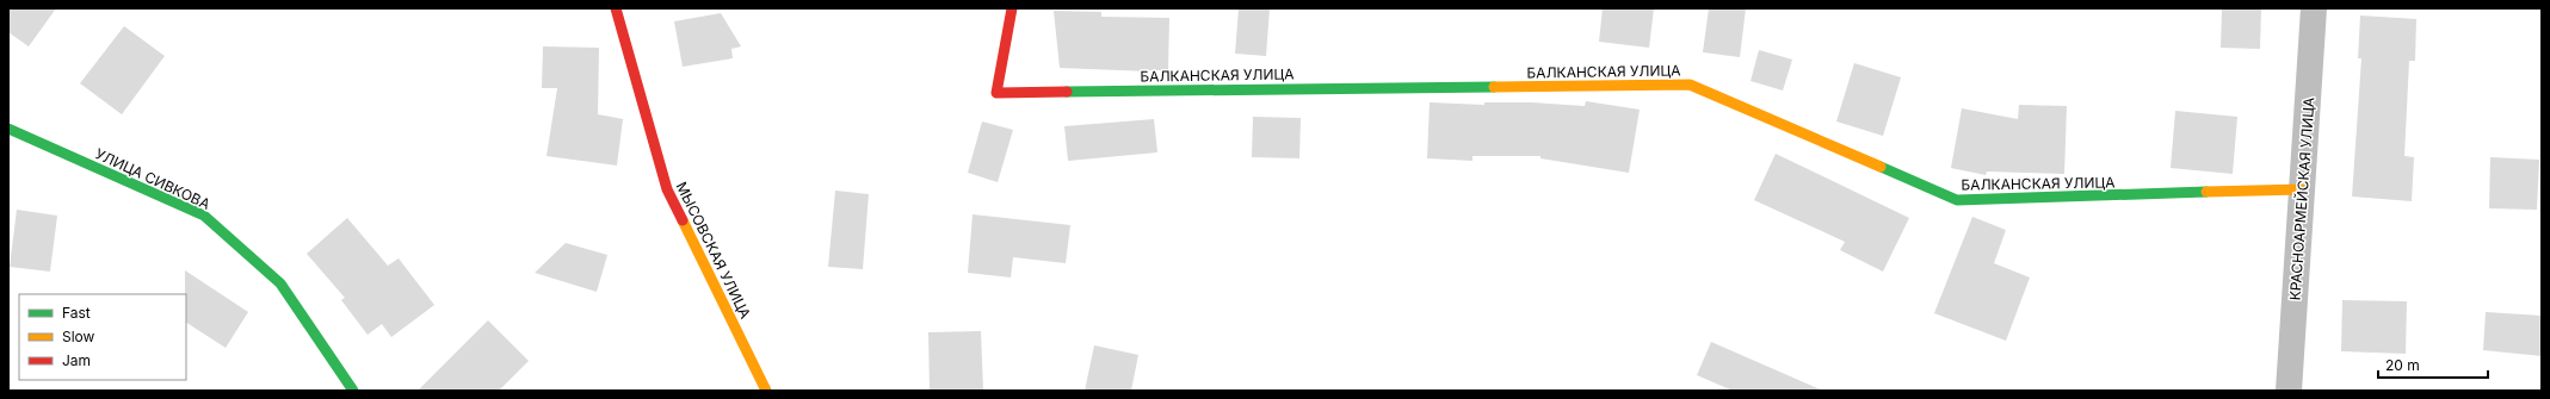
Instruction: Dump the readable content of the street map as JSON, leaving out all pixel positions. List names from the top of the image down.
{
  "streets": {
    "street": [
      "БАЛКАНСКАЯ УЛИЦА",
      "УЛИЦА СИВКОВА",
      "КРАСНОАРМЕЙСКАЯ УЛИЦА",
      "МЫСОВСКАЯ УЛИЦА"
    ]
  },
  "crossings": [
    ["БАЛКАНСКАЯ УЛИЦА", "КРАСНОАРМЕЙСКАЯ УЛИЦА"]
  ],
  "legend": ["Fast", "Slow", "Jam"],
  "scale_bar": "20 m"
}
